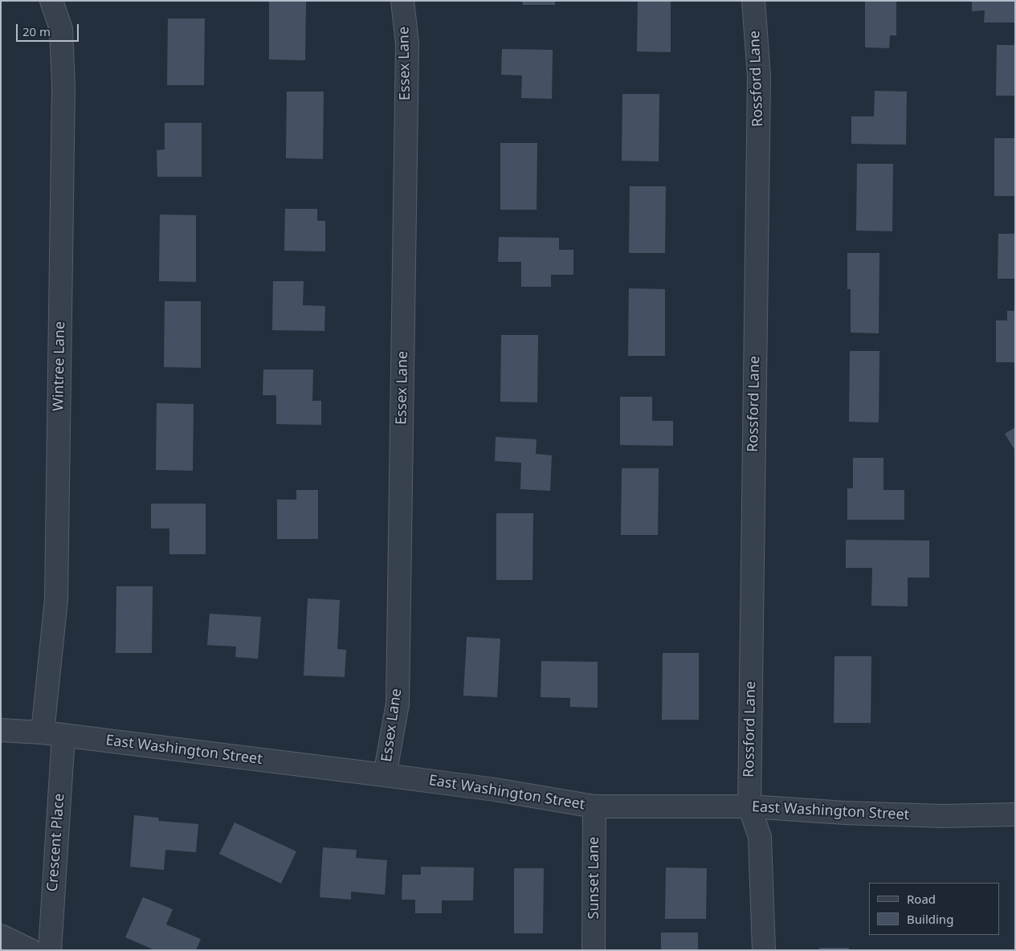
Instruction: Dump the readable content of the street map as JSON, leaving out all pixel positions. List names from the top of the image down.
{
  "streets": {
    "street": [
      "Essex Lane",
      "Rossford Lane",
      "Wintree Lane",
      "East Washington Street",
      "Crescent Place",
      "Sunset Lane"
    ]
  },
  "crossings": [
    ["Essex Lane", "East Washington Street"],
    ["Rossford Lane", "East Washington Street"],
    ["Wintree Lane", "East Washington Street"],
    ["Wintree Lane", "Crescent Place"],
    ["East Washington Street", "Crescent Place"],
    ["East Washington Street", "Sunset Lane"]
  ],
  "legend": ["Road", "Building"],
  "scale_bar": "20 m"
}
